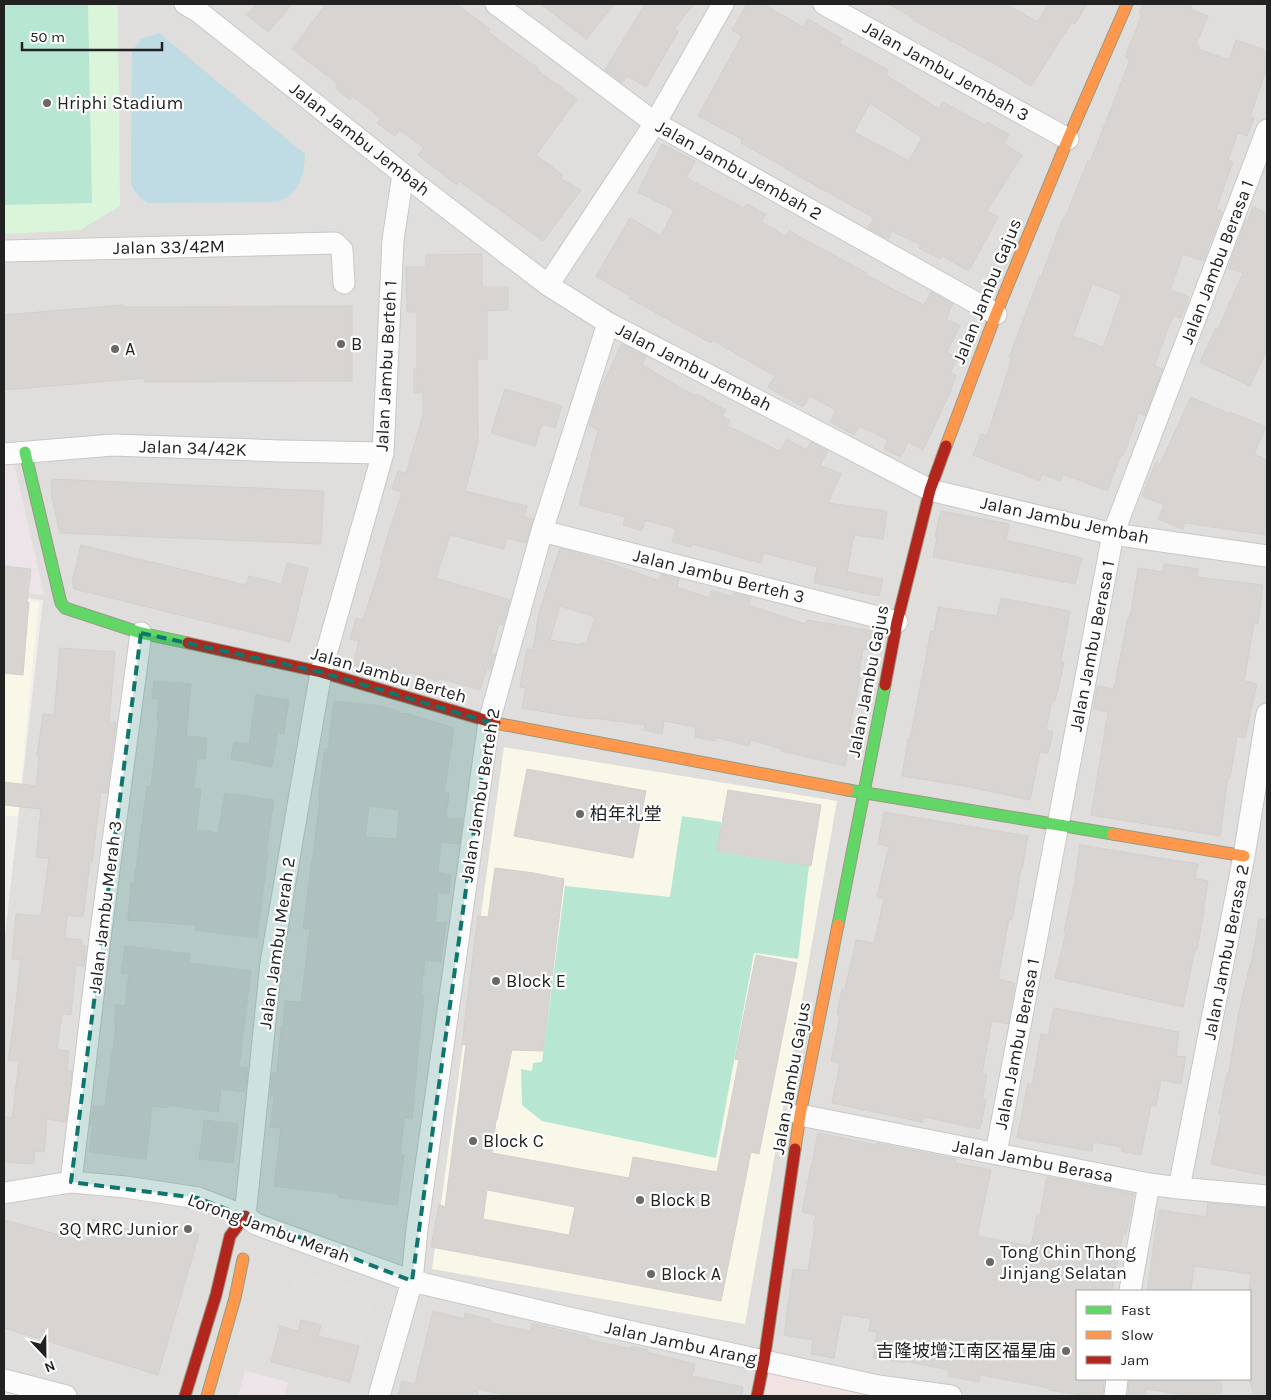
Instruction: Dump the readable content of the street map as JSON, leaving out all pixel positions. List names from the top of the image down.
{
  "streets": {
    "street": [
      "Jalan Jambu Jembah 3",
      "Jalan Jambu Jembah",
      "Jalan Jambu Jembah 2",
      "Jalan 33/42M",
      "Jalan Jambu Berasa 1",
      "Jalan Jambu Gajus",
      "Jalan Jambu Berteh 1",
      "Jalan 34/42K",
      "Jalan Jambu Berteh 3",
      "Jalan Jambu Berteh",
      "Jalan Jambu Berteh 2",
      "Jalan Jambu Merah 3",
      "Jalan Jambu Merah 2",
      "Jalan Jambu Berasa 2",
      "Jalan Jambu Berasa",
      "Lorong Jambu Merah",
      "Jalan Jambu Arang"
    ]
  },
  "crossings": [
    ["Jalan Jambu Jembah 3", "Jalan Jambu Gajus"],
    ["Jalan Jambu Jembah", "Jalan Jambu Berasa 1"],
    ["Jalan Jambu Jembah", "Jalan Jambu Gajus"],
    ["Jalan Jambu Jembah", "Jalan Jambu Berteh 1"],
    ["Jalan Jambu Jembah", "Jalan Jambu Berteh 2"],
    ["Jalan Jambu Jembah 2", "Jalan Jambu Gajus"],
    ["Jalan Jambu Berasa 1", "Jalan Jambu Berteh"],
    ["Jalan Jambu Berasa 1", "Jalan Jambu Berasa"],
    ["Jalan Jambu Gajus", "Jalan Jambu Berteh 3"],
    ["Jalan Jambu Gajus", "Jalan Jambu Berteh"],
    ["Jalan Jambu Gajus", "Jalan Jambu Berasa"],
    ["Jalan Jambu Gajus", "Jalan Jambu Arang"],
    ["Jalan Jambu Berteh 1", "Jalan 34/42K"],
    ["Jalan Jambu Berteh 1", "Jalan Jambu Berteh"],
    ["Jalan Jambu Berteh 1", "Jalan Jambu Merah 2"],
    ["Jalan 34/42K", "Jalan Jambu Berteh"],
    ["Jalan Jambu Berteh 3", "Jalan Jambu Berteh 2"],
    ["Jalan Jambu Berteh", "Jalan Jambu Berteh 2"],
    ["Jalan Jambu Berteh", "Jalan Jambu Merah 3"],
    ["Jalan Jambu Berteh", "Jalan Jambu Merah 2"],
    ["Jalan Jambu Berteh", "Jalan Jambu Berasa 2"],
    ["Jalan Jambu Berteh 2", "Lorong Jambu Merah"],
    ["Jalan Jambu Berteh 2", "Jalan Jambu Arang"],
    ["Jalan Jambu Merah 3", "Lorong Jambu Merah"],
    ["Jalan Jambu Merah 2", "Lorong Jambu Merah"],
    ["Jalan Jambu Berasa 2", "Jalan Jambu Berasa"],
    ["Lorong Jambu Merah", "Jalan Jambu Arang"]
  ],
  "places": [
    "Hriphi Stadium",
    "B",
    "A",
    "柏年礼堂",
    "Block E",
    "Block C",
    "Block B",
    "3Q MRC Junior",
    "Tong Chin Thong Jinjang Selatan",
    "Block A",
    "吉隆坡增江南区福星庙"
  ],
  "legend": ["Fast", "Slow", "Jam"],
  "scale_bar": "50 m",
  "north": "bottom"
}
